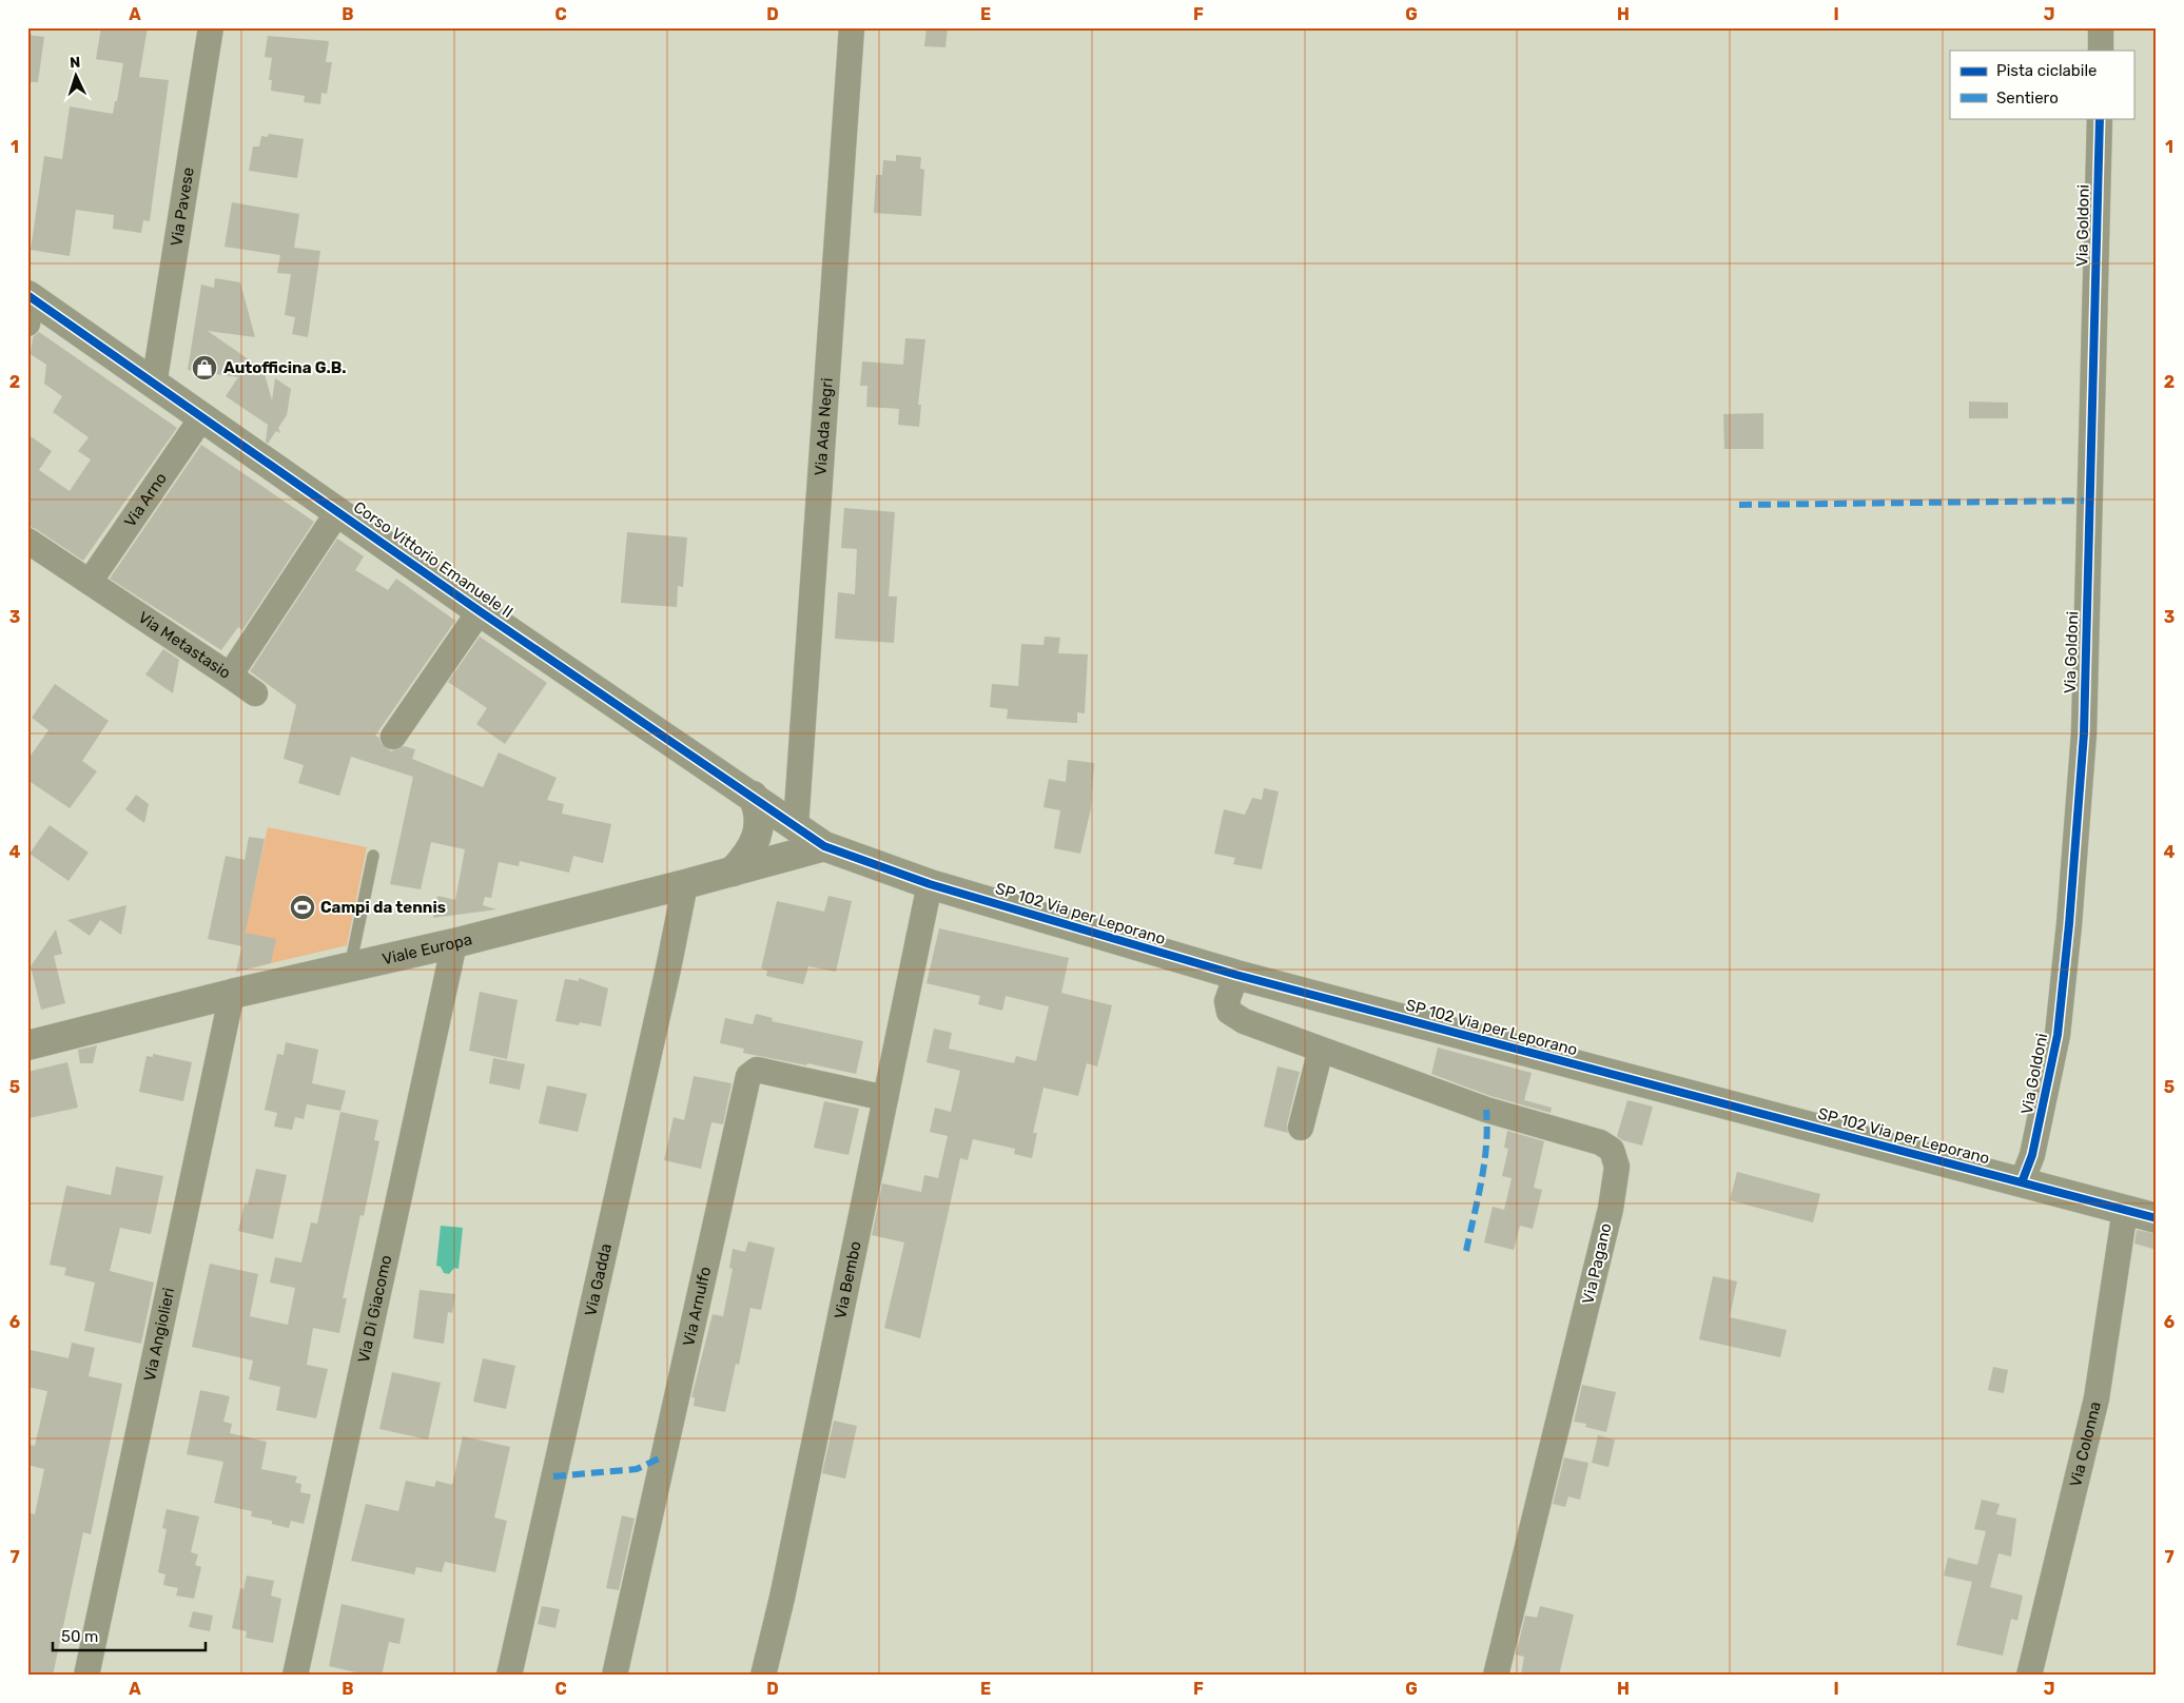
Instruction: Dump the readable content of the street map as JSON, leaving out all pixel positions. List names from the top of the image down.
{
  "streets": {
    "street": [
      "Via Pavese",
      "Via Goldoni",
      "Via Ada Negri",
      "Via Arno",
      "Corso Vittorio Emanuele II",
      "Via Metastasio",
      "SP 102 Via per Leporano",
      "Viale Europa",
      "Via Pagano",
      "Via Gadda",
      "Via Bembo",
      "Via Arnulfo",
      "Via Di Giacomo",
      "Via Angiolieri",
      "Via Colonna"
    ]
  },
  "crossings": [
    ["Via Pavese", "Corso Vittorio Emanuele II"],
    ["Via Goldoni", "SP 102 Via per Leporano"],
    ["Via Ada Negri", "Corso Vittorio Emanuele II"],
    ["Via Arno", "Corso Vittorio Emanuele II"],
    ["Via Arno", "Via Metastasio"],
    ["Corso Vittorio Emanuele II", "Via Metastasio"],
    ["Corso Vittorio Emanuele II", "SP 102 Via per Leporano"],
    ["Corso Vittorio Emanuele II", "Viale Europa"],
    ["SP 102 Via per Leporano", "Viale Europa"],
    ["SP 102 Via per Leporano", "Via Pagano"],
    ["SP 102 Via per Leporano", "Via Bembo"],
    ["SP 102 Via per Leporano", "Via Colonna"],
    ["Viale Europa", "Via Gadda"],
    ["Viale Europa", "Via Di Giacomo"],
    ["Viale Europa", "Via Angiolieri"],
    ["Via Bembo", "Via Arnulfo"]
  ],
  "places": {
    "shop": ["Autofficina G.B."],
    "sports": ["Campi da tennis"]
  },
  "legend": ["Pista ciclabile", "Sentiero"],
  "scale_bar": "50 m",
  "north": "top",
  "grid": {
    "columns": [
      "A",
      "B",
      "C",
      "D",
      "E",
      "F",
      "G",
      "H",
      "I",
      "J"
    ],
    "rows": [
      "1",
      "2",
      "3",
      "4",
      "5",
      "6",
      "7"
    ]
  }
}
